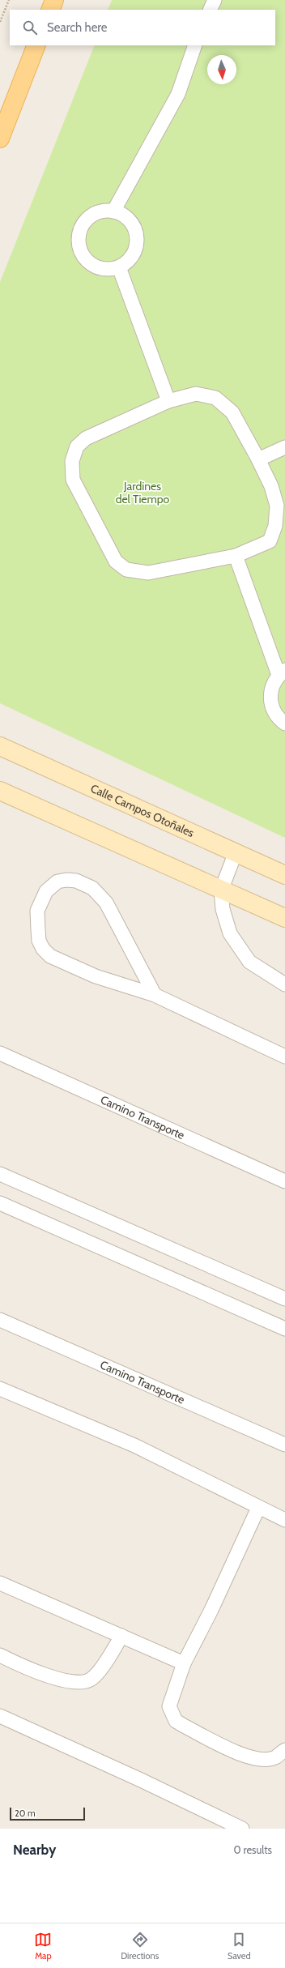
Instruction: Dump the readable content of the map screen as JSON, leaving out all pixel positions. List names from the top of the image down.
{
  "streets": {
    "street": ["Calle Campos Otoñales"],
    "lane": ["Camino Transporte"]
  },
  "parks": ["Jardines del Tiempo"],
  "scale_bar": "20 m",
  "north": "bottom",
  "page": {
    "search": "Search here",
    "scale": "20 m",
    "heading": ["Nearby", "0 results"],
    "nav": ["Map", "Directions", "Saved"]
  }
}
